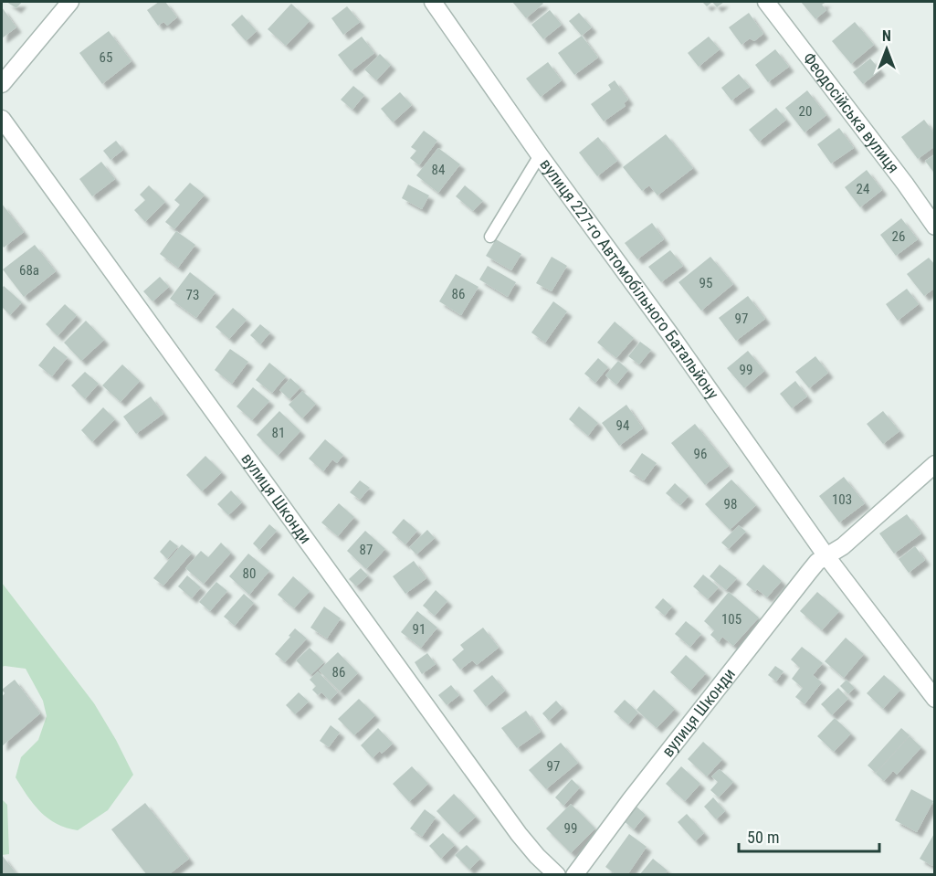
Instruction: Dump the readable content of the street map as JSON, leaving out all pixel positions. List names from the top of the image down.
{
  "streets": {
    "street": ["Феодосійська вулиця", "вулиця 227-го Автомобільного Батальйону", "вулиця Шконди"]
  },
  "crossings": [
    ["вулиця 227-го Автомобільного Батальйону", "вулиця Шконди"]
  ],
  "house_numbers": [
    "65",
    "20",
    "84",
    "24",
    "26",
    "68а",
    "95",
    "86",
    "73",
    "97",
    "99",
    "94",
    "81",
    "96",
    "103",
    "98",
    "87",
    "80",
    "105",
    "91",
    "86",
    "97",
    "99"
  ],
  "scale_bar": "50 m",
  "north": "top"
}
